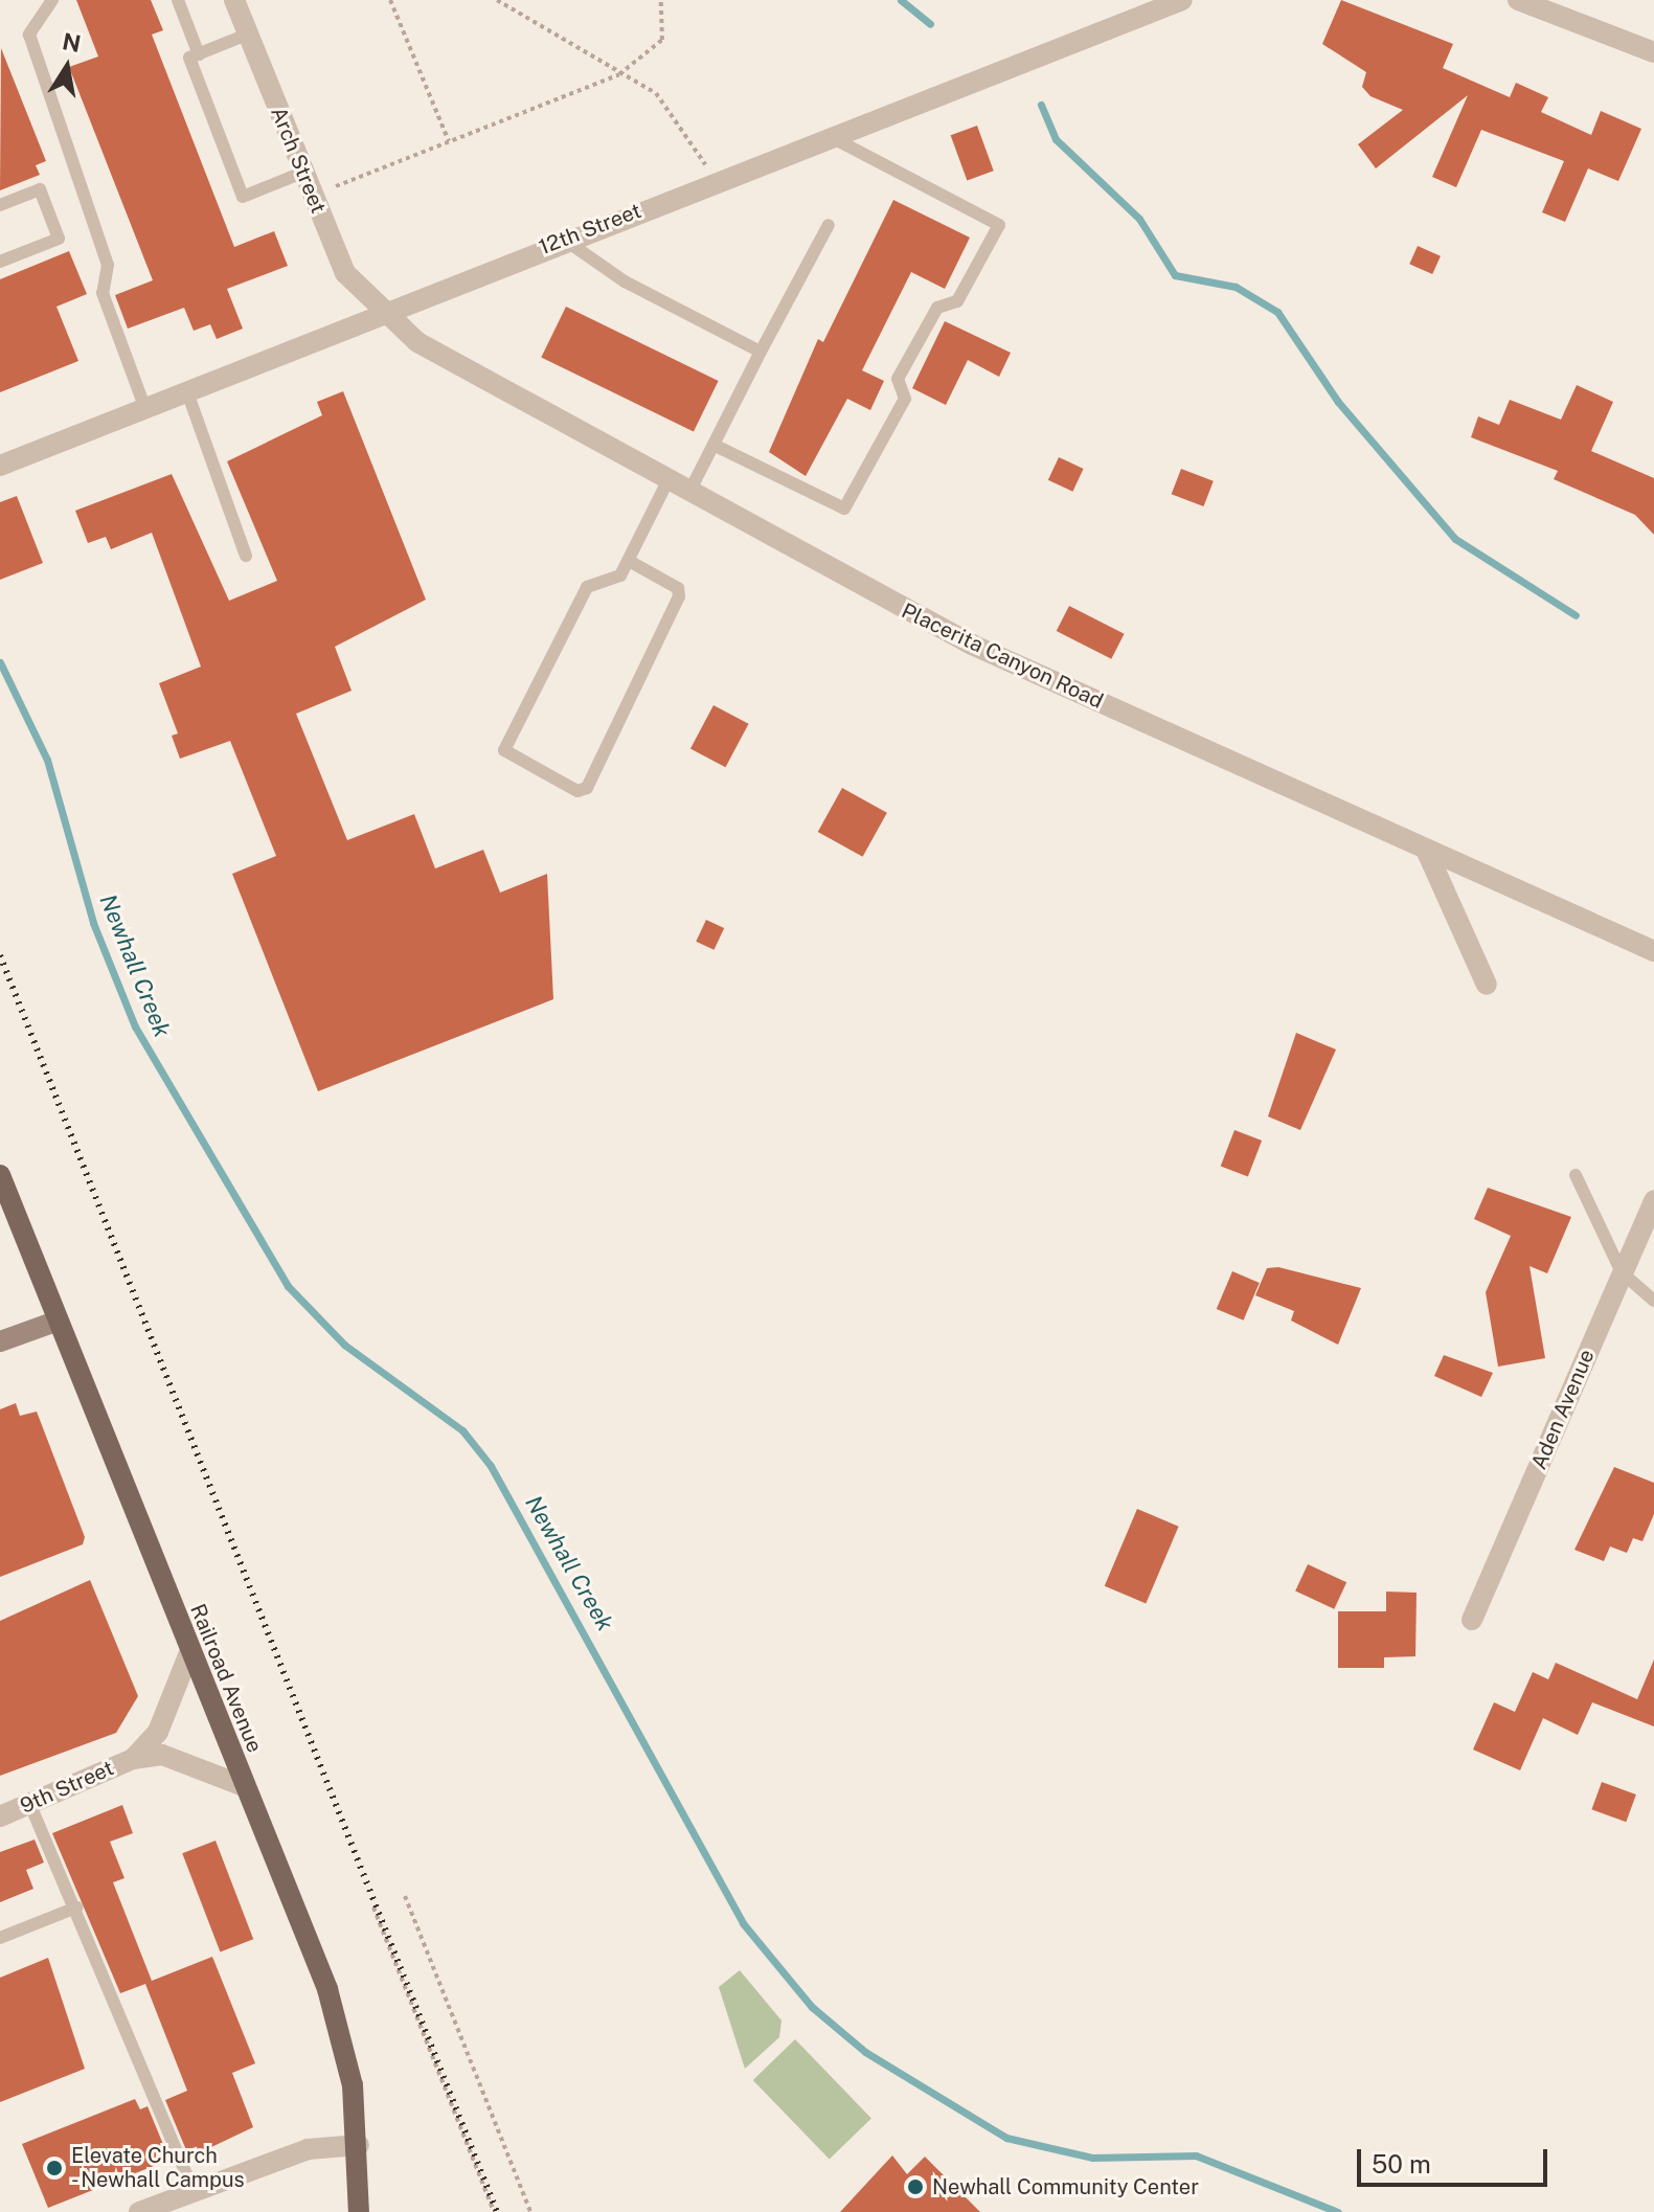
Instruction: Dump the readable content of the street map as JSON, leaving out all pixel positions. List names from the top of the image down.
{
  "streets": {
    "main road": ["Railroad Avenue"],
    "street": [
      "Arch Street",
      "12th Street",
      "Placerita Canyon Road",
      "Aden Avenue",
      "9th Street"
    ]
  },
  "crossings": [
    ["Arch Street", "12th Street"],
    ["Arch Street", "Placerita Canyon Road"],
    ["12th Street", "Placerita Canyon Road"],
    ["Railroad Avenue", "9th Street"]
  ],
  "water": ["Newhall Creek"],
  "places": ["Elevate Church - Newhall Campus", "Newhall Community Center"],
  "scale_bar": "50 m",
  "north": "top"
}
